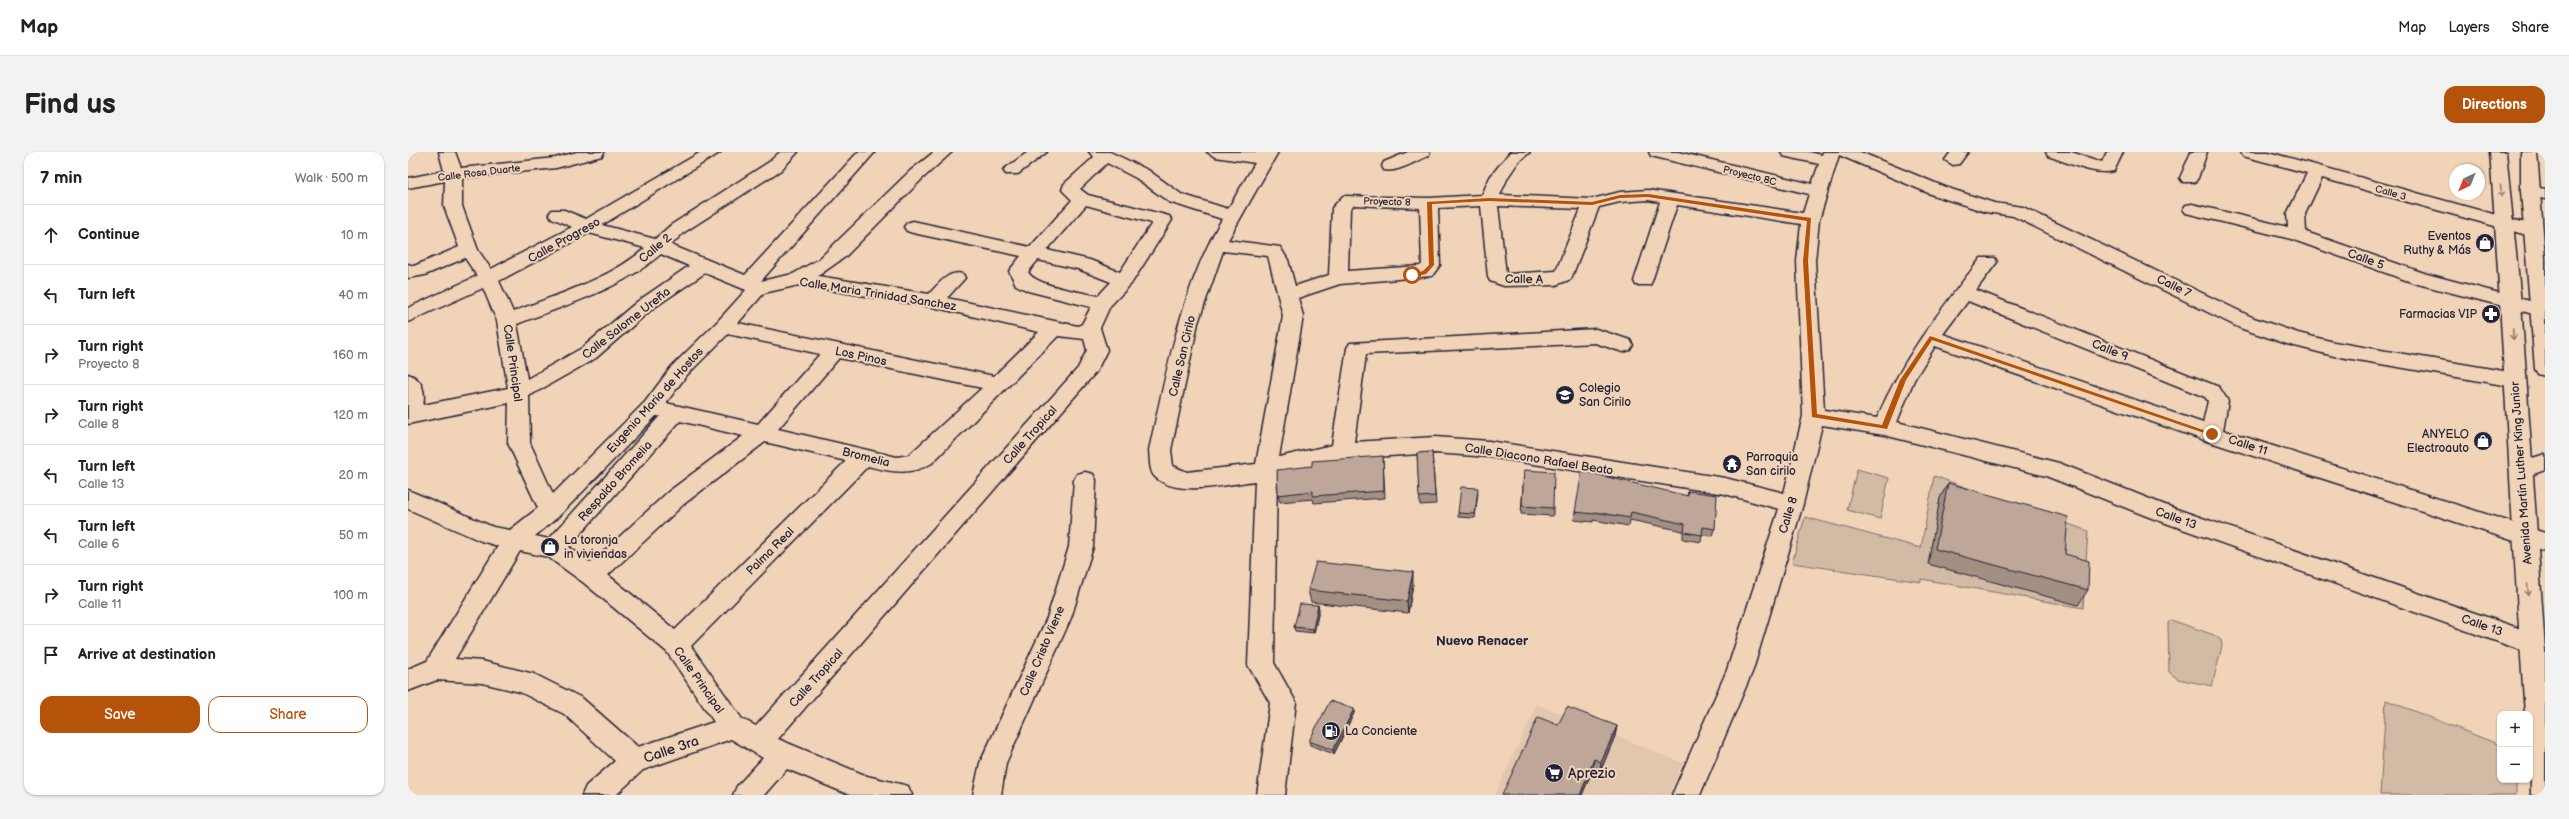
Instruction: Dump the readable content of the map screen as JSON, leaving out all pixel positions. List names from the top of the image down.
{
  "streets": {
    "street": [
      "Calle Rosa Duarte",
      "Proyecto 8C",
      "Calle 3",
      "Proyecto 8",
      "Calle Progreso",
      "Calle 2",
      "Calle 5",
      "Calle A",
      "Calle 7",
      "Calle Maria Trinidad Sanchez",
      "Calle Salome Ureña",
      "Calle 9",
      "Los Pinos",
      "Calle San Cirilo",
      "Calle Principal",
      "Eugenio Maria de Hostos",
      "Calle Tropical",
      "Calle 11",
      "Bromelia",
      "Calle Diacono Rafael Beato",
      "Avenida Martín Luther King Junior",
      "Respaldo Bromelia",
      "Calle 8",
      "Calle 13",
      "Palma Real",
      "Calle Cristo Viene",
      "Calle 3ra"
    ]
  },
  "crossings": [
    ["Calle Rosa Duarte", "Calle Principal"],
    ["Proyecto 8C", "Calle 8"],
    ["Calle 3", "Avenida Martín Luther King Junior"],
    ["Proyecto 8", "Calle A"],
    ["Proyecto 8", "Calle 8"],
    ["Calle Progreso", "Calle Principal"],
    ["Calle 2", "Calle Principal"],
    ["Calle 5", "Avenida Martín Luther King Junior"],
    ["Calle 7", "Avenida Martín Luther King Junior"],
    ["Calle 7", "Calle 8"],
    ["Calle Maria Trinidad Sanchez", "Eugenio Maria de Hostos"],
    ["Calle Maria Trinidad Sanchez", "Calle Tropical"],
    ["Calle Maria Trinidad Sanchez", "Bromelia"],
    ["Calle Salome Ureña", "Calle Principal"],
    ["Calle 9", "Calle 11"],
    ["Los Pinos", "Eugenio Maria de Hostos"],
    ["Los Pinos", "Bromelia"],
    ["Calle San Cirilo", "Calle Diacono Rafael Beato"],
    ["Calle Principal", "Eugenio Maria de Hostos"],
    ["Calle Principal", "Calle Tropical"],
    ["Calle Principal", "Respaldo Bromelia"],
    ["Calle Principal", "Palma Real"],
    ["Calle Principal", "Calle 3ra"],
    ["Eugenio Maria de Hostos", "Bromelia"],
    ["Calle 11", "Avenida Martín Luther King Junior"],
    ["Bromelia", "Respaldo Bromelia"],
    ["Bromelia", "Palma Real"],
    ["Calle Diacono Rafael Beato", "Calle 8"],
    ["Avenida Martín Luther King Junior", "Calle 13"],
    ["Calle 8", "Calle 13"]
  ],
  "districts": ["Nuevo Renacer"],
  "places": {
    "shop": ["Eventos Ruthy & Más", "ANYELO Electroauto", "La toronja in viviendas"],
    "pharmacy": ["Farmacias VIP"],
    "school or university": ["Colegio San Cirilo"],
    "temple": ["Parroquia San cirilo"],
    "fuel station": ["La Conciente"],
    "supermarket": ["Aprezio"]
  },
  "north": "bottom left",
  "page": {
    "header": "Map",
    "nav": ["Map", "Layers", "Share"],
    "buttons": [
      "Directions",
      ["Save", "Share"]
    ],
    "title": "Find us",
    "heading": ["7 min", "Walk · 500 m"],
    "list": [
      ["Continue", "10 m"],
      ["Turn left", "40 m"],
      ["Turn right", "Proyecto 8", "160 m"],
      ["Turn right", "Calle 8", "120 m"],
      ["Turn left", "Calle 13", "20 m"],
      ["Turn left", "Calle 6", "50 m"],
      ["Turn right", "Calle 11", "100 m"],
      "Arrive at destination"
    ],
    "map_buttons": ["+", "−"]
  }
}
